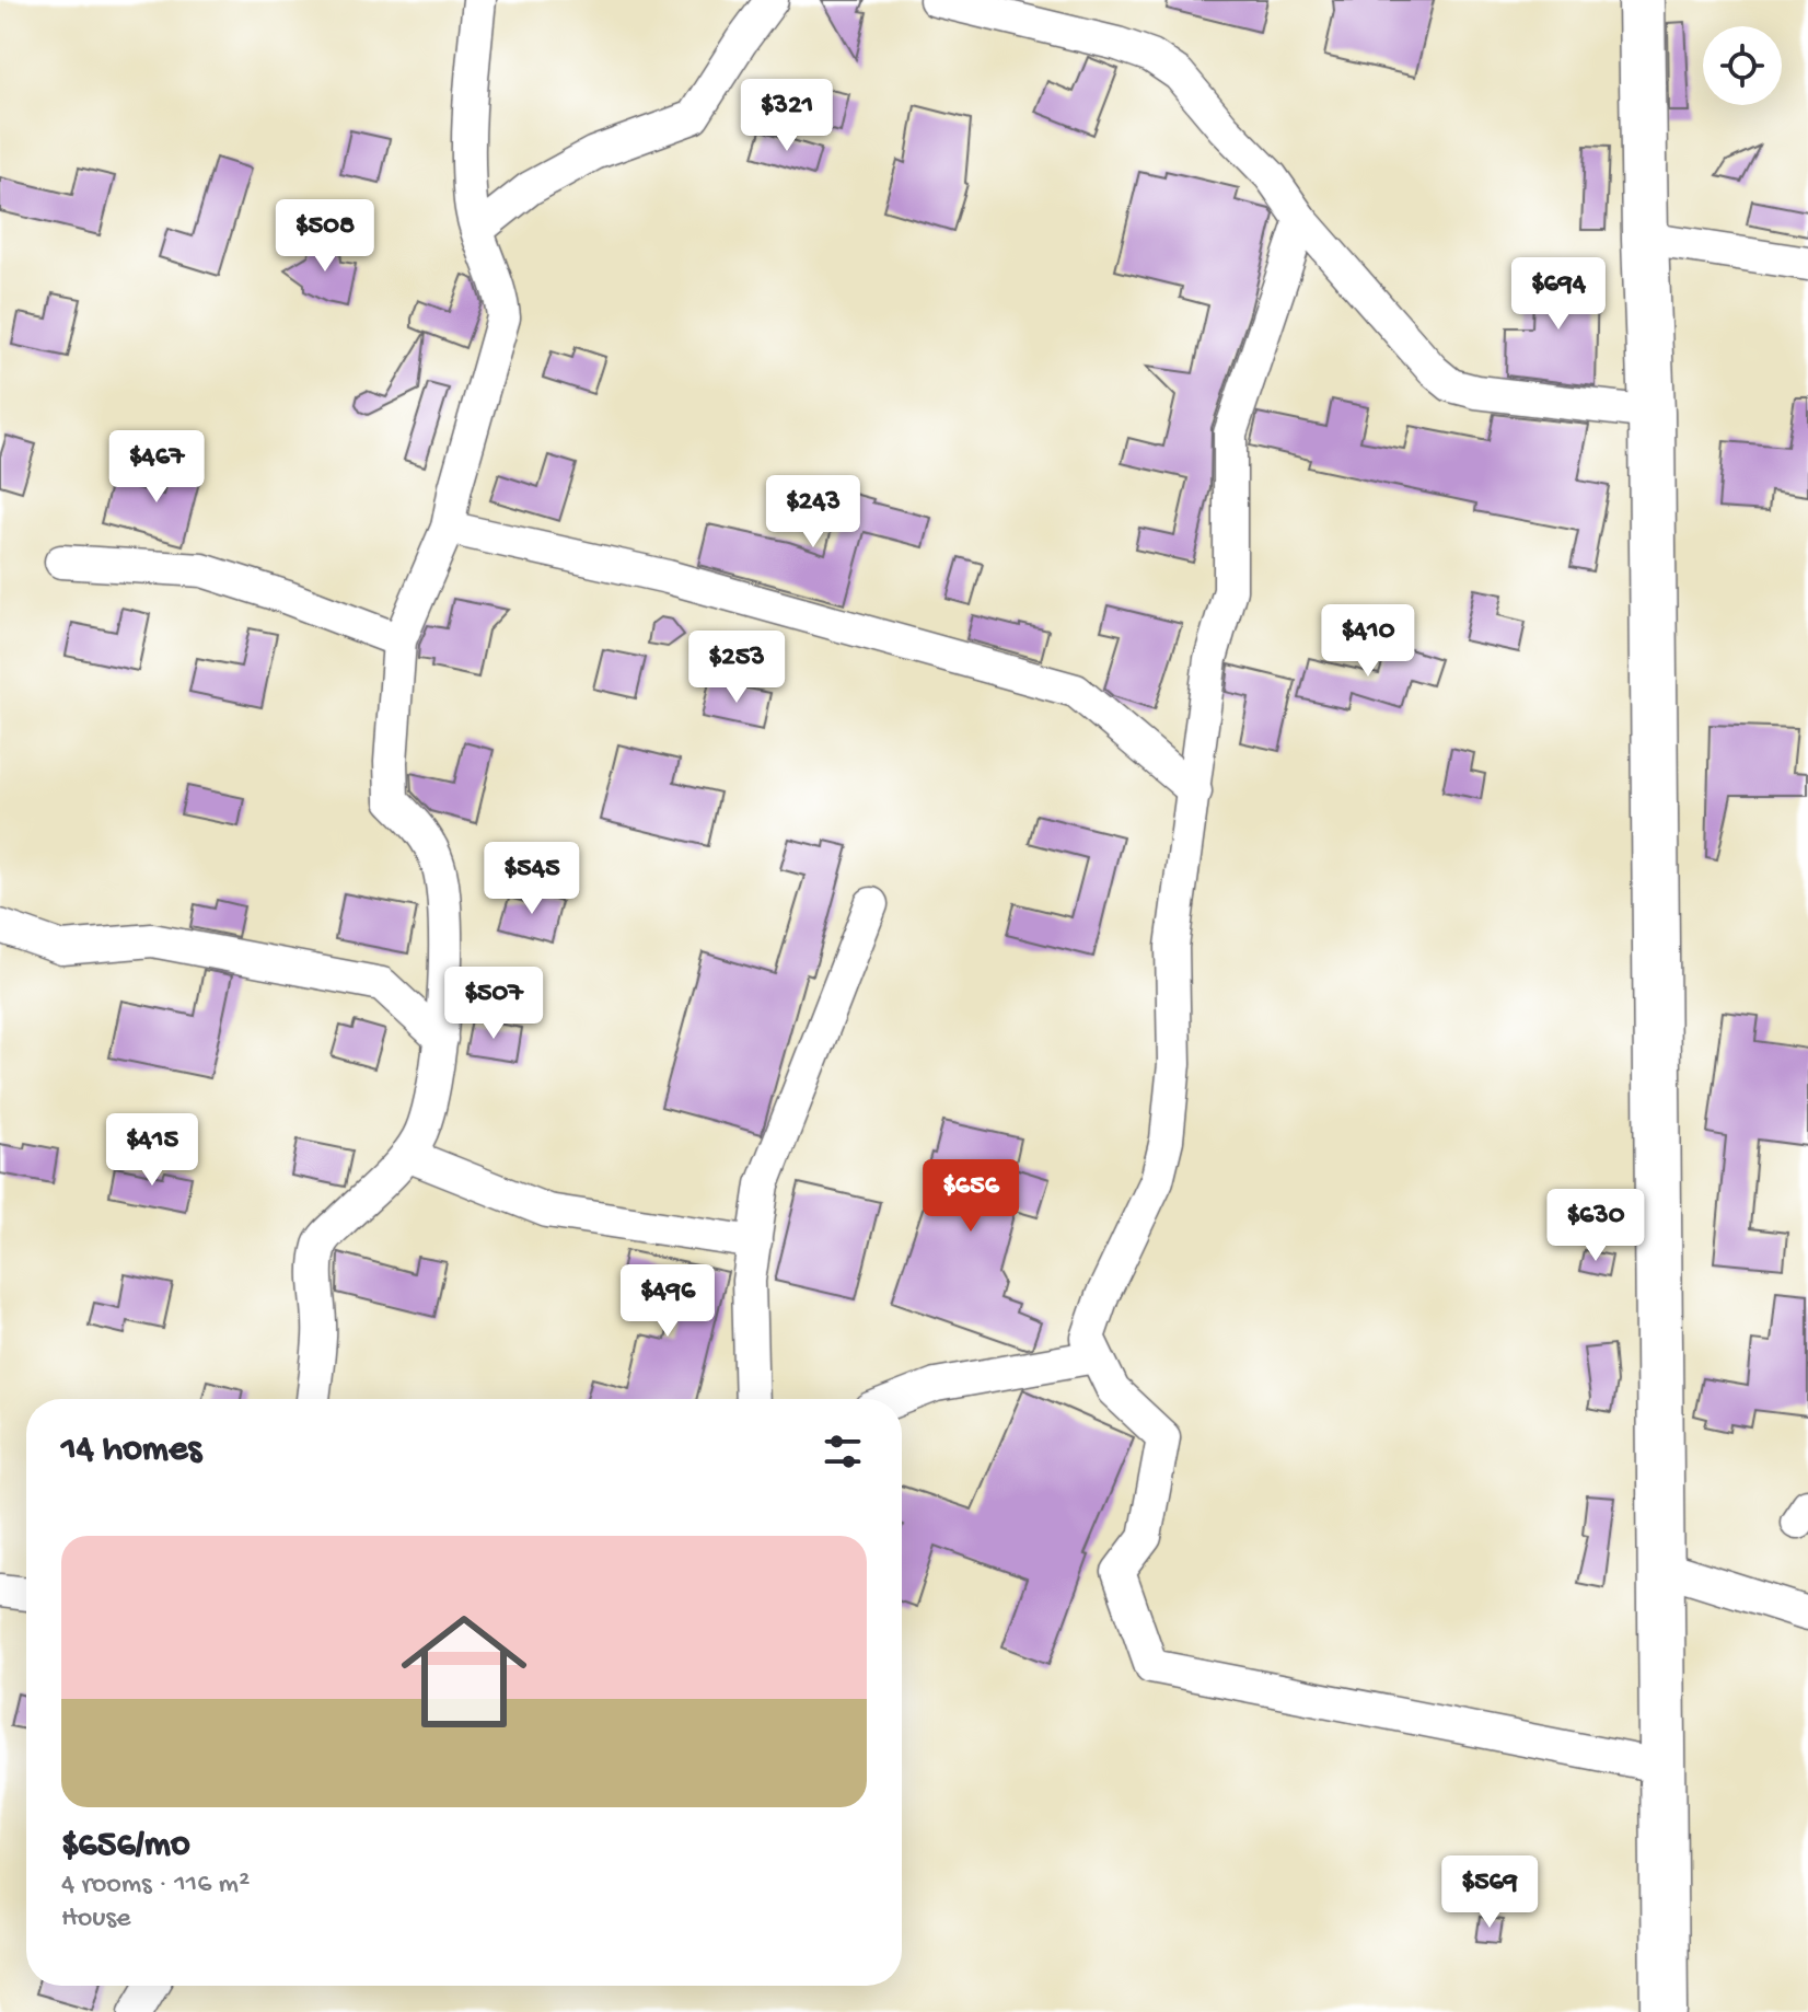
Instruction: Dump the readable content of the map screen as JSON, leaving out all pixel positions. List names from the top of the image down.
{
  "page": {
    "price": [
      "$321",
      "$508",
      "$694",
      "$467",
      "$243",
      "$410",
      "$253",
      "$545",
      "$507",
      "$415",
      "$656",
      "$630",
      "$496",
      "$569"
    ],
    "heading": "14 homes",
    "list": [
      {
        "name": "$656/mo",
        "note": "4 rooms · 116 m² · House"
      }
    ]
  }
}
